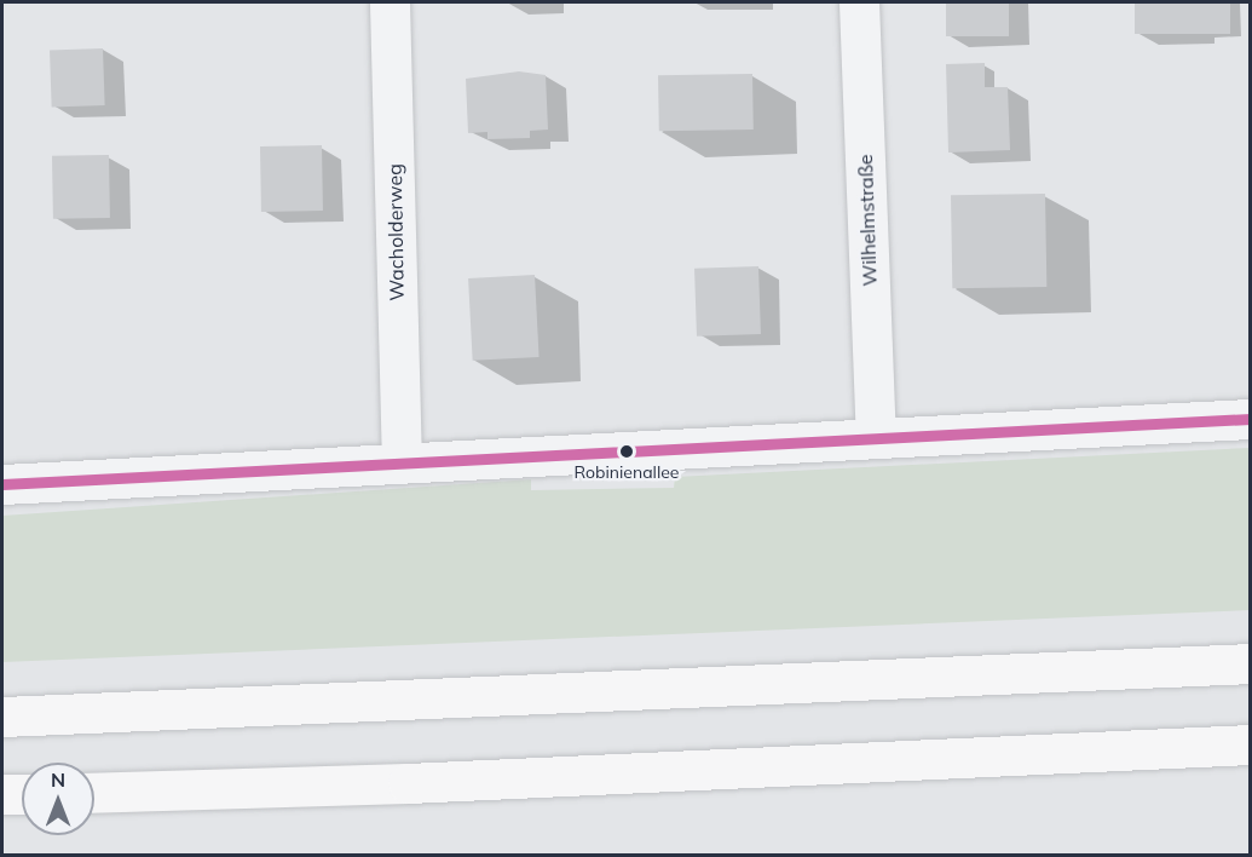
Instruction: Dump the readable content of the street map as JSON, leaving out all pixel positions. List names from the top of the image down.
{
  "streets": {
    "street": ["Wilhelmstraße", "Wacholderweg"]
  },
  "places": ["Robinienallee"],
  "north": "top"
}
